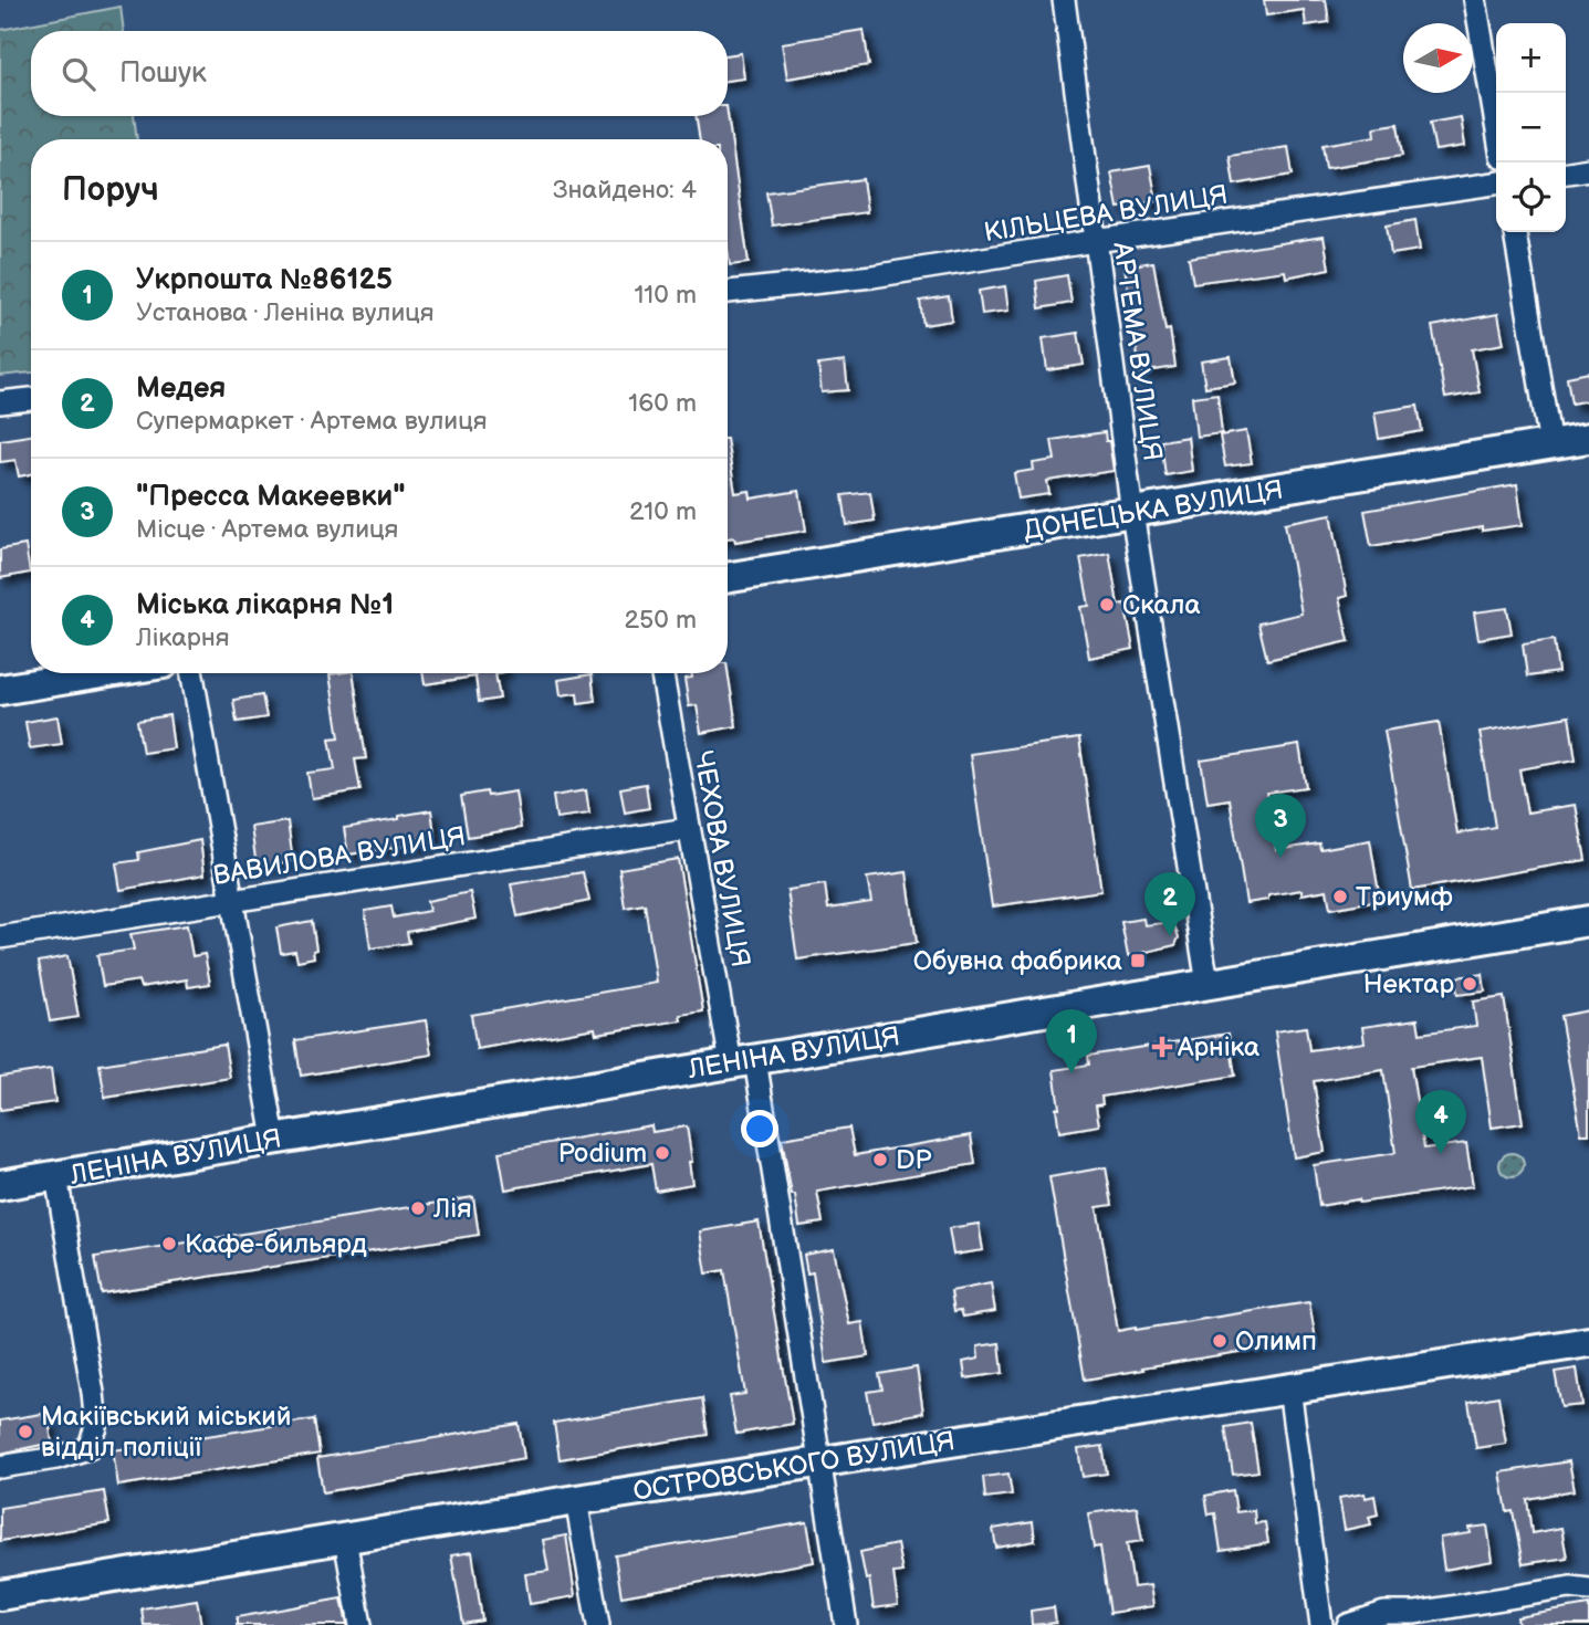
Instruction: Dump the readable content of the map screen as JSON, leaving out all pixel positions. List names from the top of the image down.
{
  "streets": {
    "street": [
      "КІЛЬЦЕВА ВУЛИЦЯ",
      "АРТЕМА ВУЛИЦЯ",
      "ДОНЕЦЬКА ВУЛИЦЯ",
      "ВАВИЛОВА ВУЛИЦЯ",
      "ЧЕХОВА ВУЛИЦЯ",
      "ЛЕНІНА ВУЛИЦЯ",
      "ОСТРОВСЬКОГО ВУЛИЦЯ"
    ]
  },
  "crossings": [
    ["КІЛЬЦЕВА ВУЛИЦЯ", "АРТЕМА ВУЛИЦЯ"],
    ["АРТЕМА ВУЛИЦЯ", "ДОНЕЦЬКА ВУЛИЦЯ"],
    ["АРТЕМА ВУЛИЦЯ", "ЛЕНІНА ВУЛИЦЯ"],
    ["ВАВИЛОВА ВУЛИЦЯ", "ЧЕХОВА ВУЛИЦЯ"],
    ["ЧЕХОВА ВУЛИЦЯ", "ЛЕНІНА ВУЛИЦЯ"],
    ["ЧЕХОВА ВУЛИЦЯ", "ОСТРОВСЬКОГО ВУЛИЦЯ"]
  ],
  "places": {
    "other": [
      "Скала",
      "Триумф",
      "Нектар",
      "Podium",
      "DP",
      "Лія",
      "Кафе-бильярд",
      "Олимп",
      "Макіївський міський відділ поліції"
    ],
    "transit": ["Обувна фабрика"],
    "health": ["Арніка"]
  },
  "north": "right",
  "page": {
    "map_buttons": ["+", "−"],
    "search": "Пошук",
    "heading": ["Поруч", "Знайдено: 4"],
    "list": [
      {
        "mark": "1",
        "name": "Укрпошта №86125",
        "note": "Установа · Леніна вулиця",
        "value": "110 m"
      },
      {
        "mark": "2",
        "name": "Медея",
        "note": "Супермаркет · Артема вулиця",
        "value": "160 m"
      },
      {
        "mark": "3",
        "name": "\"Пресса Макеевки\"",
        "note": "Місце · Артема вулиця",
        "value": "210 m"
      },
      {
        "mark": "4",
        "name": "Міська лікарня №1",
        "note": "Лікарня",
        "value": "250 m"
      }
    ],
    "pins": [
      "3",
      "2",
      "1",
      "4"
    ]
  }
}
